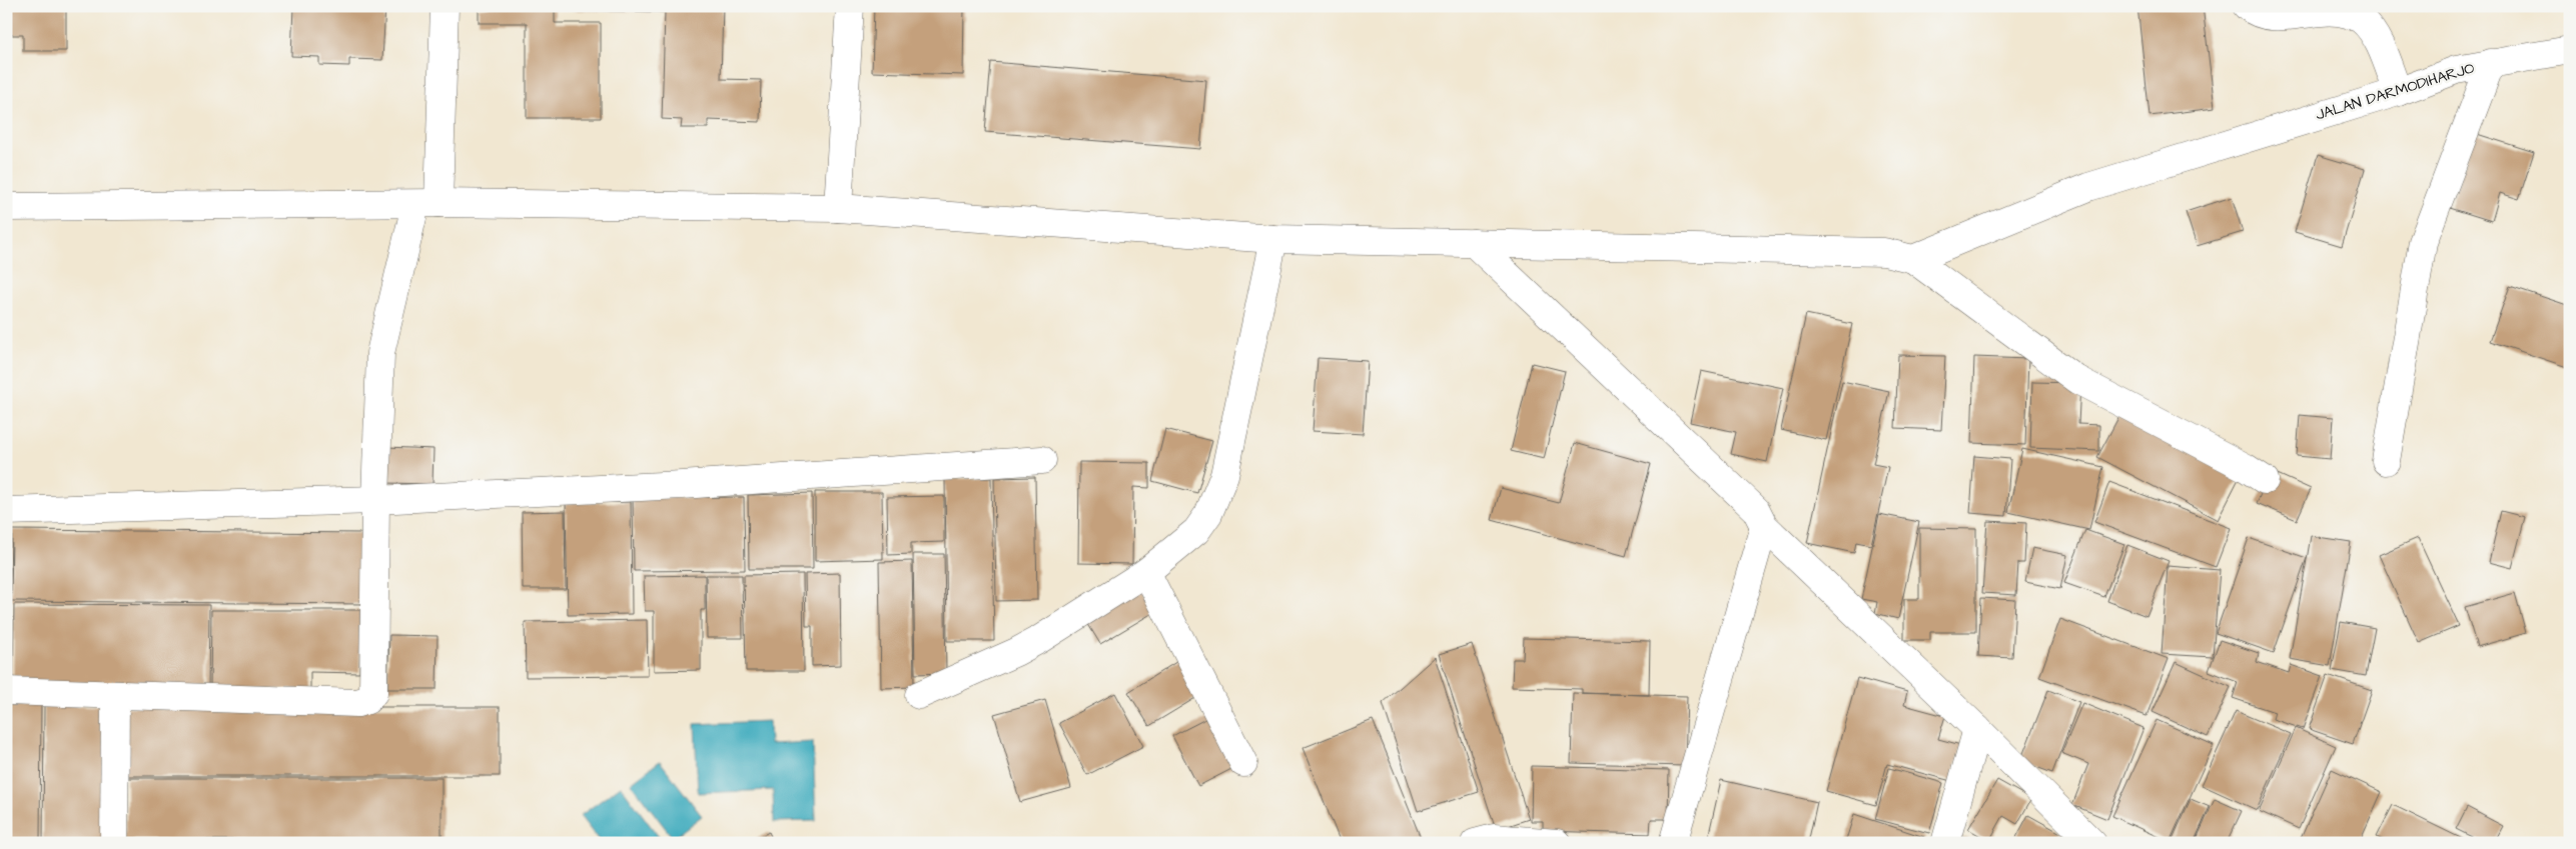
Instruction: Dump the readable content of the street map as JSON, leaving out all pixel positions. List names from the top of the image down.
{
  "streets": {
    "street": ["JALAN DARMODIHARJO"]
  }
}
